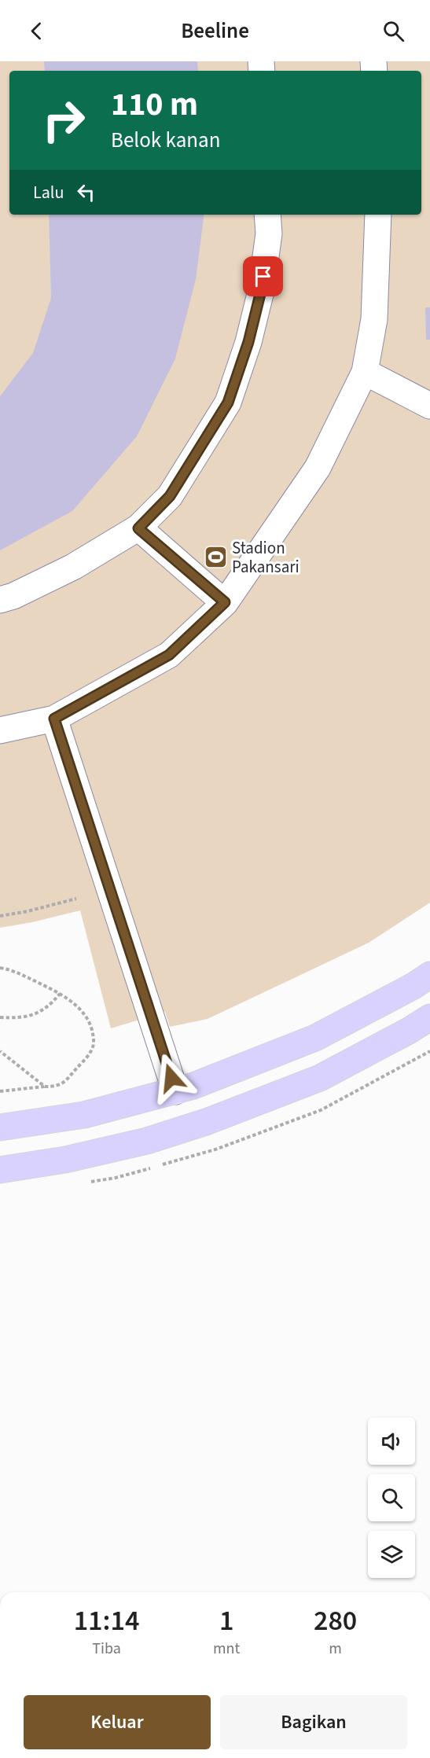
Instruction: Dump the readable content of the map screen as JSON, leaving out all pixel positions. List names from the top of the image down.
{
  "places": {
    "sports": ["Stadion Pakansari"]
  },
  "page": {
    "header": "Beeline",
    "turn": ["110 m", "Belok kanan"],
    "then": "Lalu",
    "eta": [
      "11:14",
      "Tiba",
      "1",
      "mnt",
      "280",
      "m"
    ],
    "buttons": ["Keluar", "Bagikan"]
  }
}
